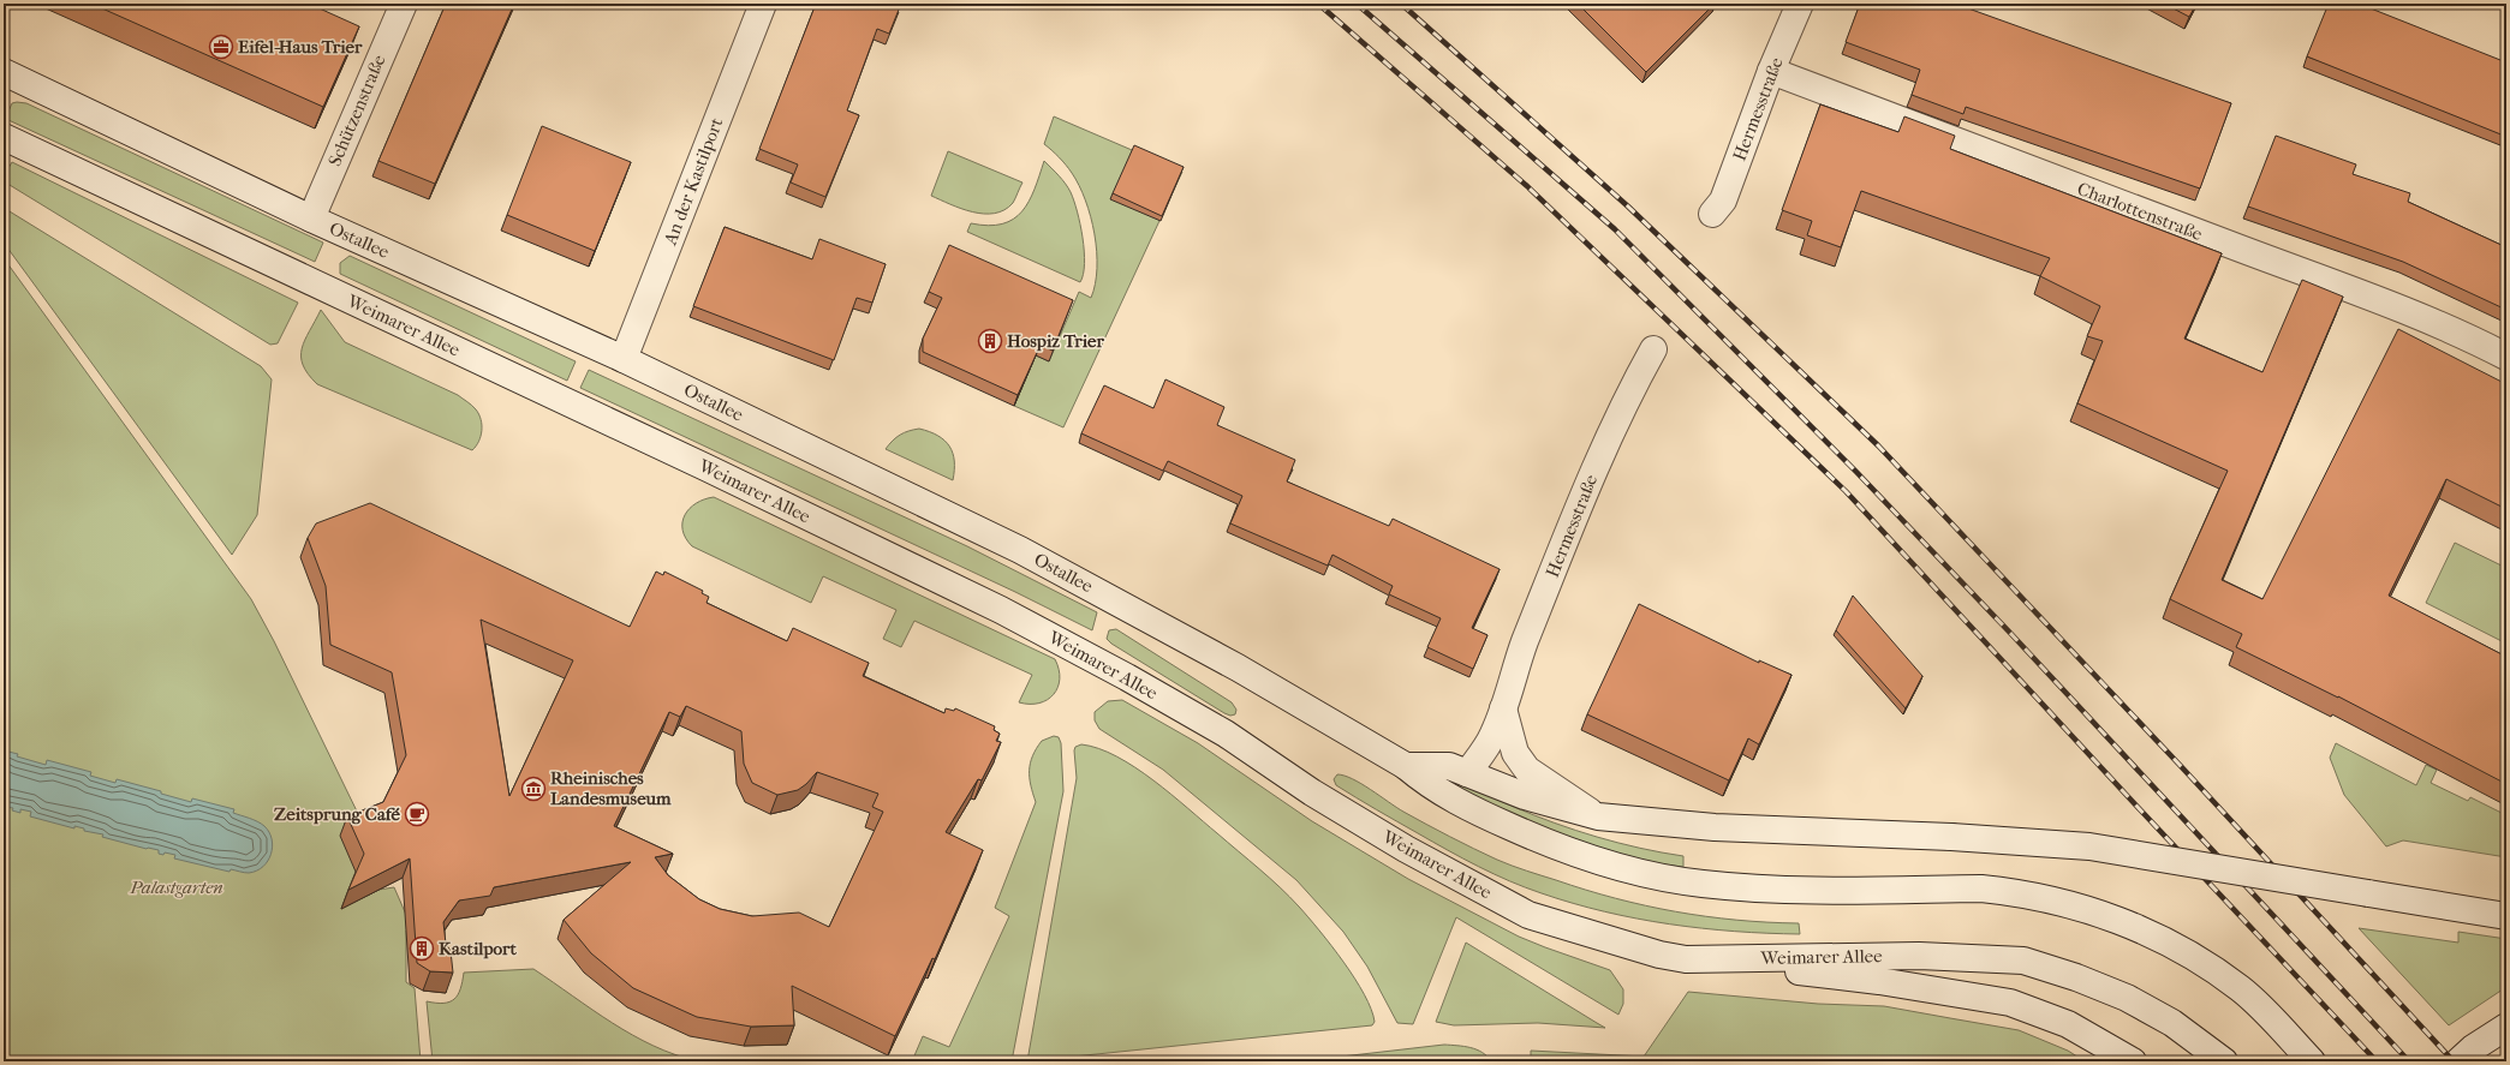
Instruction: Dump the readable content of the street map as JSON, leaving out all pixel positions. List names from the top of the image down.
{
  "streets": {
    "main road": [
      "Hermesstraße",
      "Schützenstraße",
      "An der Kastilport",
      "Charlottenstraße",
      "Ostallee",
      "Weimarer Allee"
    ]
  },
  "crossings": [
    ["Hermesstraße", "Charlottenstraße"],
    ["Schützenstraße", "Ostallee"],
    ["An der Kastilport", "Ostallee"]
  ],
  "parks": ["Palastgarten"],
  "places": {
    "office": ["Eifel-Haus Trier"],
    "building": ["Hospiz Trier", "Kastilport"],
    "museum": ["Rheinisches Landesmuseum"],
    "cafe": ["Zeitsprung Café"]
  }
}
